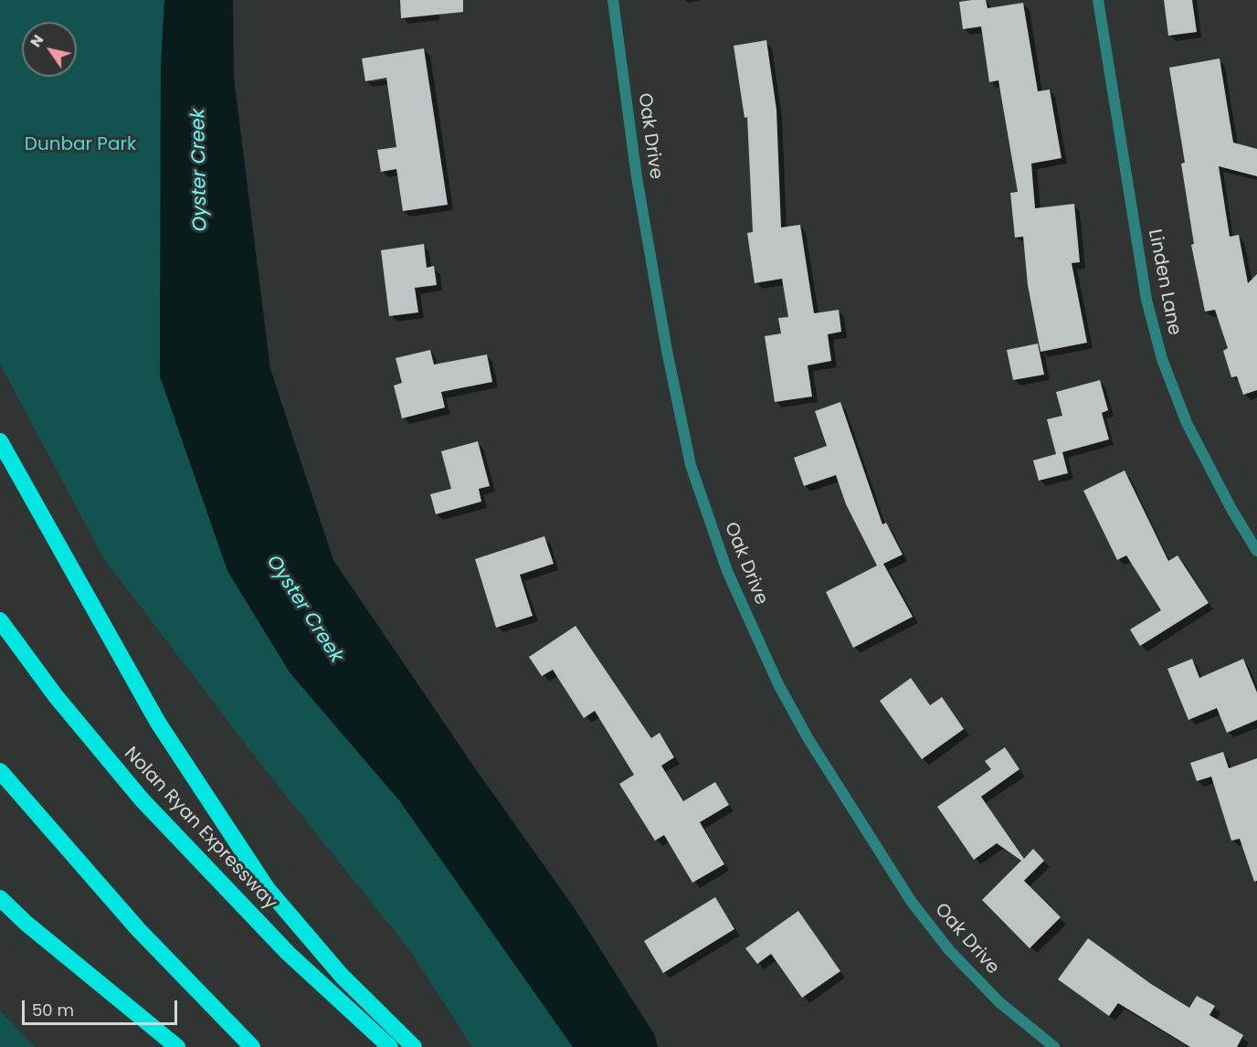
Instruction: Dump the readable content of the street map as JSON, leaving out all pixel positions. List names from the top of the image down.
{
  "streets": {
    "highway": ["Nolan Ryan Expressway"],
    "street": ["Oak Drive", "Linden Lane"]
  },
  "water": ["Oyster Creek"],
  "parks": ["Dunbar Park"],
  "scale_bar": "50 m",
  "north": "top left"
}
